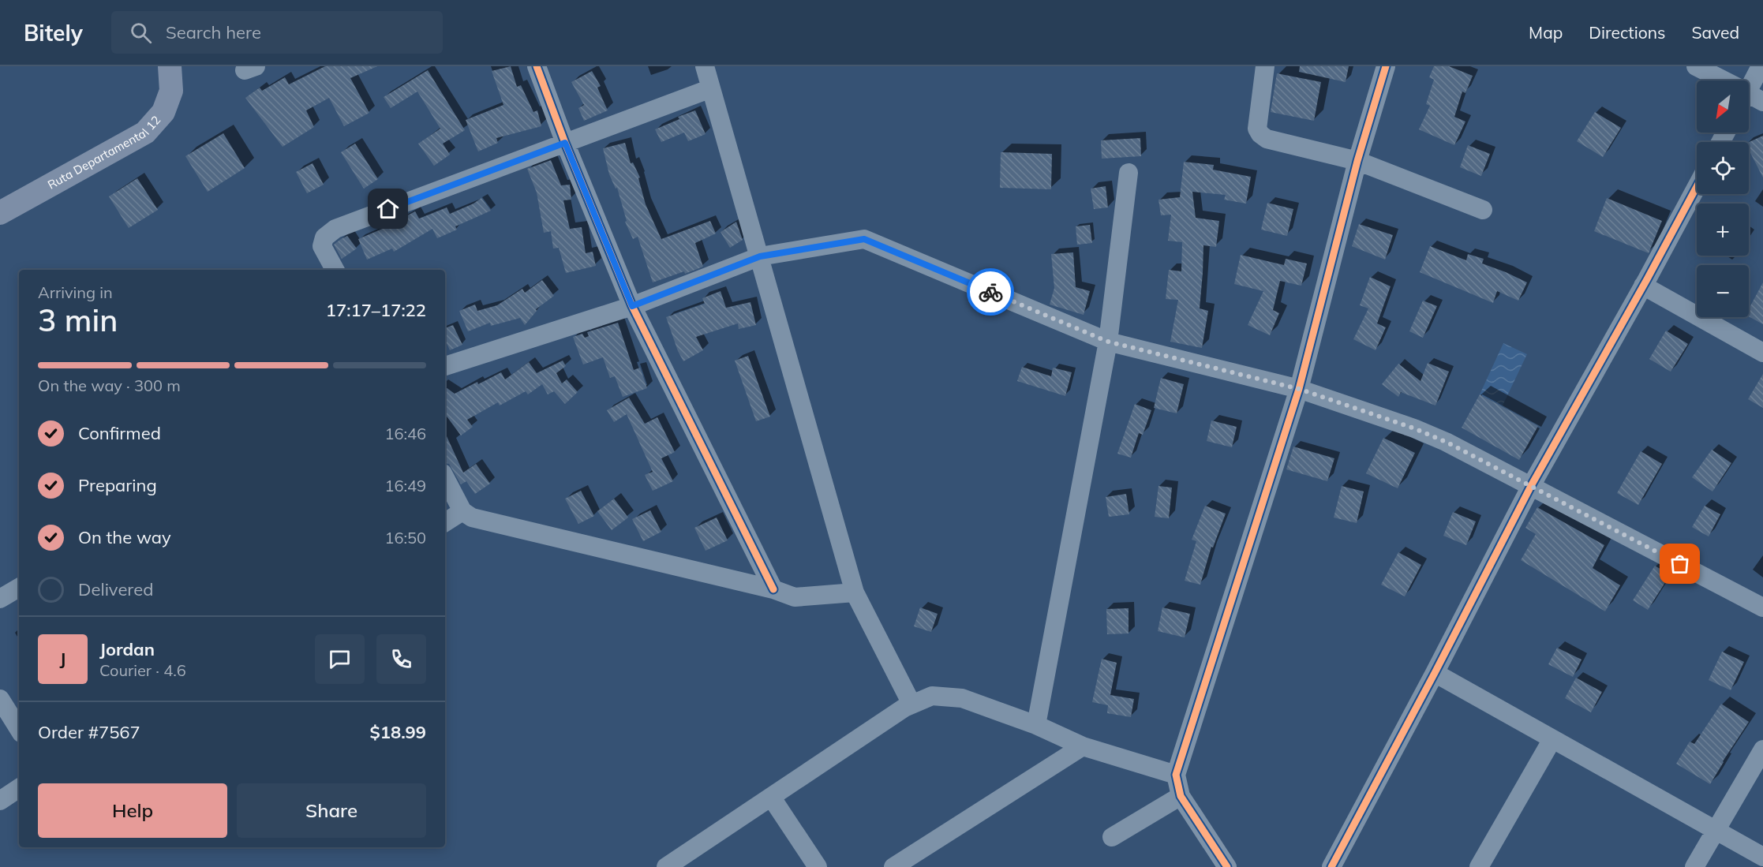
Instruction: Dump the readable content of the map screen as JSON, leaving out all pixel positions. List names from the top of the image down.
{
  "streets": {
    "main road": ["Ruta Departamental 12"]
  },
  "north": "bottom left",
  "page": {
    "header": "Bitely",
    "search": "Search here",
    "nav": ["Map", "Directions", "Saved"],
    "map_buttons": ["+", "−"],
    "heading": ["3 min", "Arriving in", "17:17–17:22"],
    "panel": [
      "Jordan",
      "Courier · 4.6",
      "Order #7567",
      "$18.99"
    ],
    "bar": "On the way · 300 m",
    "list": [
      ["Confirmed", "16:46"],
      ["Preparing", "16:49"],
      ["On the way", "16:50"],
      "Delivered"
    ],
    "round": "J",
    "buttons": ["Help", "Share"]
  }
}
